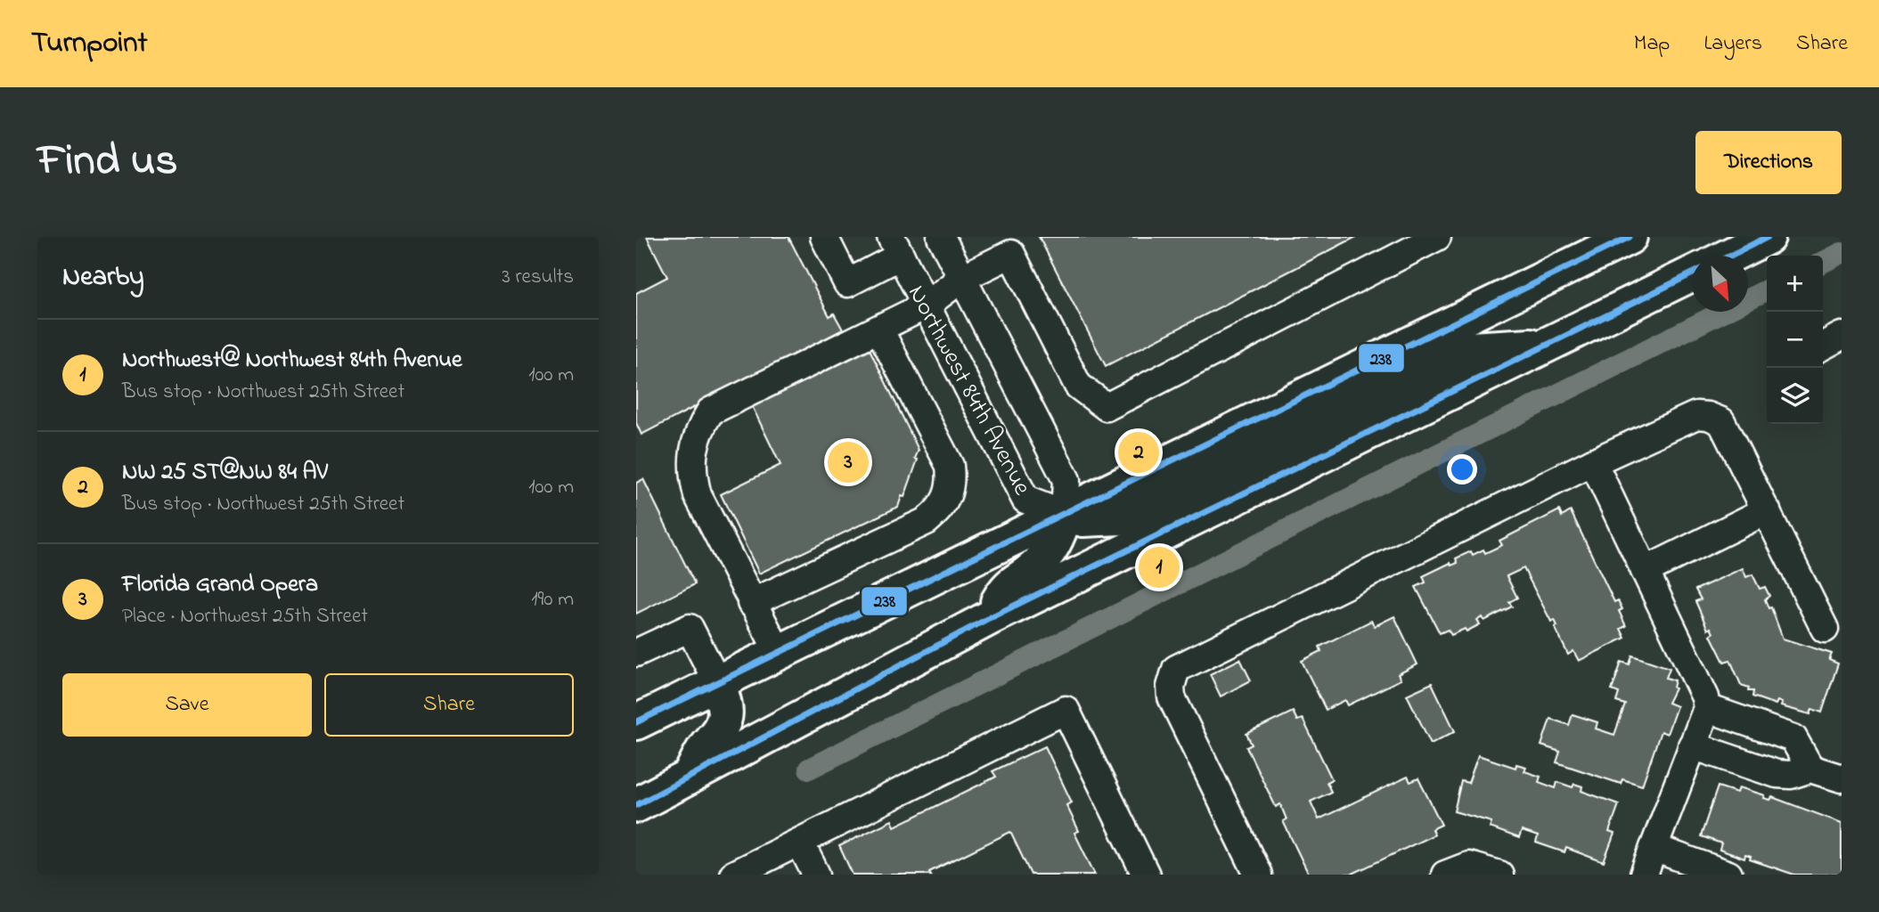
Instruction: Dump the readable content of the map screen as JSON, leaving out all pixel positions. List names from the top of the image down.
{
  "streets": {
    "street": ["Northwest 84th Avenue"]
  },
  "lines": ["transit line 238"],
  "north": "bottom right",
  "page": {
    "header": "Turnpoint",
    "nav": ["Map", "Layers", "Share"],
    "title": "Find us",
    "buttons": [
      "Directions",
      ["Save", "Share"]
    ],
    "heading": ["Nearby", "3 results"],
    "map_buttons": ["+", "−"],
    "list": [
      {
        "mark": "1",
        "name": "Northwest@ Northwest 84th Avenue",
        "note": "Bus stop · Northwest 25th Street",
        "value": "100 m"
      },
      {
        "mark": "2",
        "name": "NW 25 ST@NW 84 AV",
        "note": "Bus stop · Northwest 25th Street",
        "value": "100 m"
      },
      {
        "mark": "3",
        "name": "Florida Grand Opera",
        "note": "Place · Northwest 25th Street",
        "value": "190 m"
      }
    ],
    "pins": ["2", "3", "1"]
  }
}
